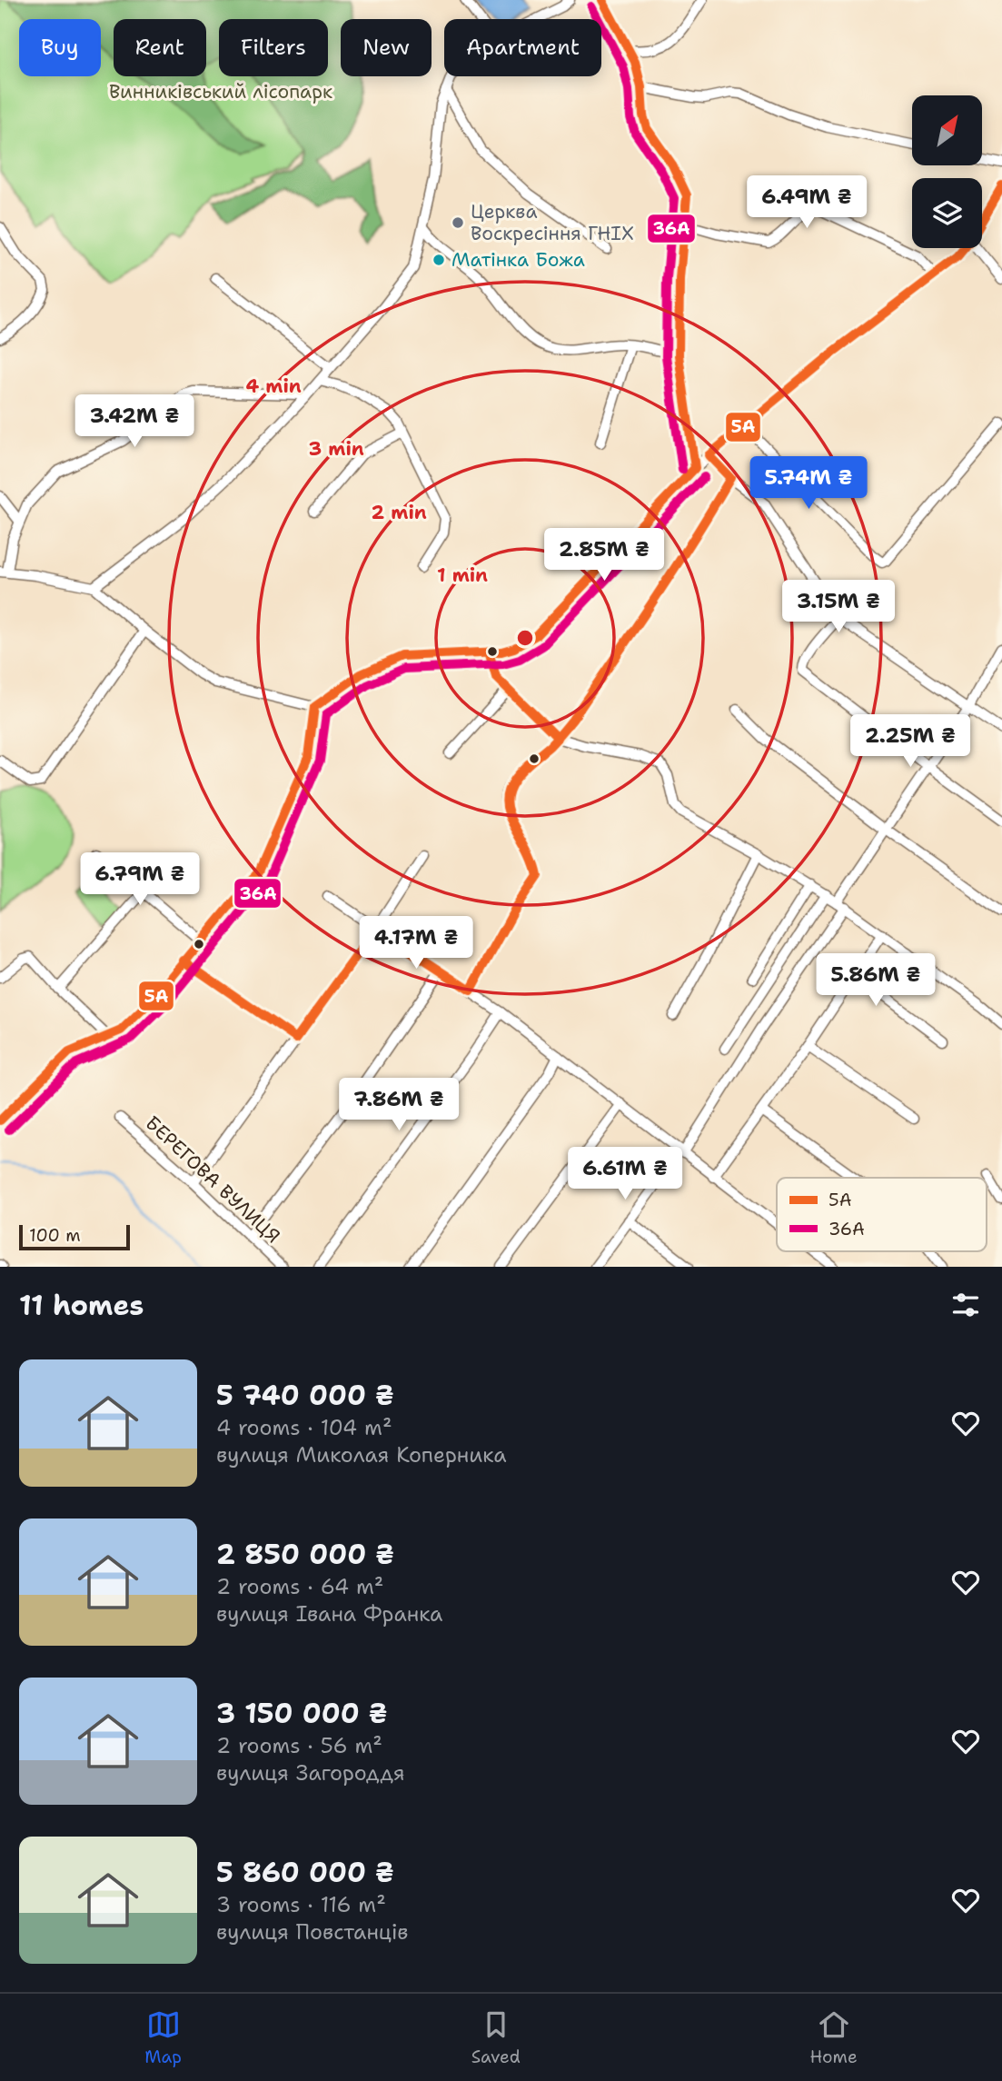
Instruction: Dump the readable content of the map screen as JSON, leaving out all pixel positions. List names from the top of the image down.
{
  "streets": {
    "street": ["БЕРЕГОВА ВУЛИЦЯ"]
  },
  "parks": ["Винниківський лісопарк"],
  "places": ["Церква Воскресіння ГНІХ", "Матінка Божа"],
  "lines": ["transit line 5А", "transit line 36А"],
  "legend": ["5А", "36А"],
  "scale_bar": "100 m",
  "north": "top right",
  "page": {
    "chip": [
      "Buy",
      "Rent",
      "Filters",
      "New",
      "Apartment"
    ],
    "price": [
      "6.49M ₴",
      "3.42M ₴",
      "5.74M ₴",
      "2.85M ₴",
      "3.15M ₴",
      "2.25M ₴",
      "6.79M ₴",
      "4.17M ₴",
      "5.86M ₴",
      "7.86M ₴",
      "6.61M ₴"
    ],
    "scale": "100 m",
    "heading": "11 homes",
    "list": [
      {
        "name": "5 740 000 ₴",
        "note": "4 rooms · 104 m² · вулиця Миколая Коперника"
      },
      {
        "name": "2 850 000 ₴",
        "note": "2 rooms · 64 m² · вулиця Івана Франка"
      },
      {
        "name": "3 150 000 ₴",
        "note": "2 rooms · 56 m² · вулиця Загороддя"
      },
      {
        "name": "5 860 000 ₴",
        "note": "3 rooms · 116 m² · вулиця Повстанців"
      }
    ],
    "tabs": ["Map", "Saved", "Home"]
  },
  "rings": [
    "4 min",
    "3 min",
    "2 min",
    "1 min"
  ]
}
